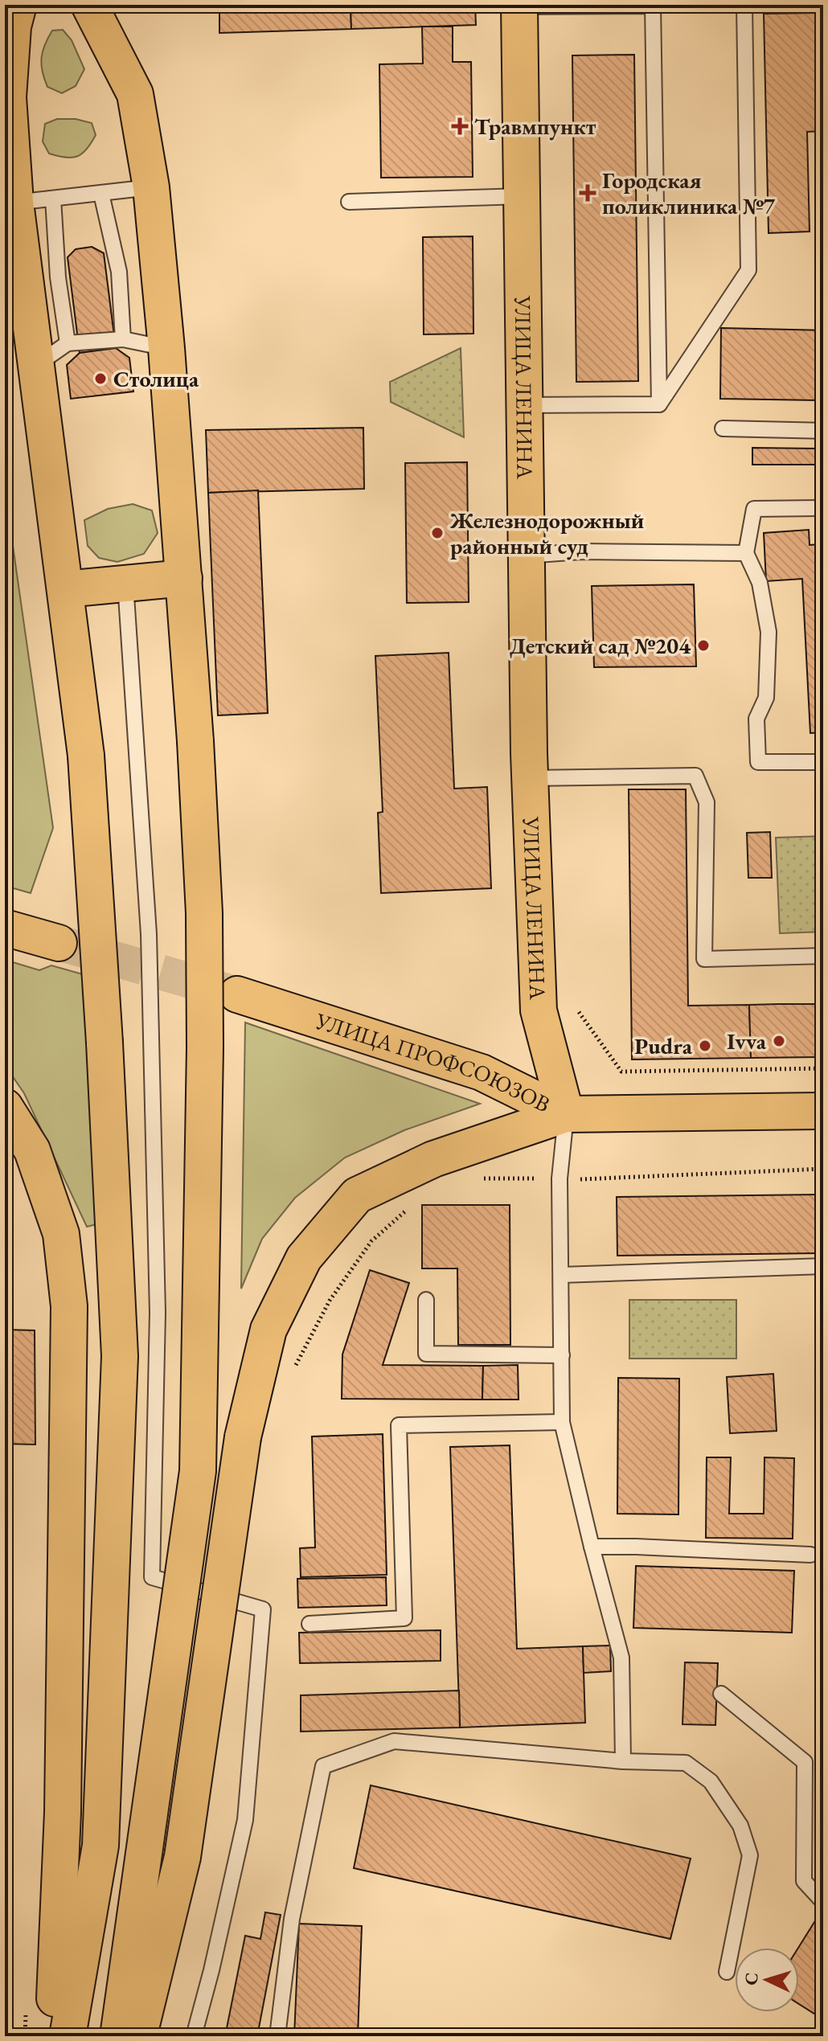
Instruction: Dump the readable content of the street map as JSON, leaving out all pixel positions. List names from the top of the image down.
{
  "streets": {
    "main road": ["УЛИЦА ЛЕНИНА", "УЛИЦА ПРОФСОЮЗОВ"]
  },
  "crossings": [
    ["УЛИЦА ЛЕНИНА", "УЛИЦА ПРОФСОЮЗОВ"]
  ],
  "places": {
    "health": ["Травмпункт", "Городская поликлиника №7"],
    "other": [
      "Столица",
      "Железнодорожный районный суд",
      "Детский сад №204",
      "Ivva",
      "Pudra"
    ]
  },
  "north": "left"
}
